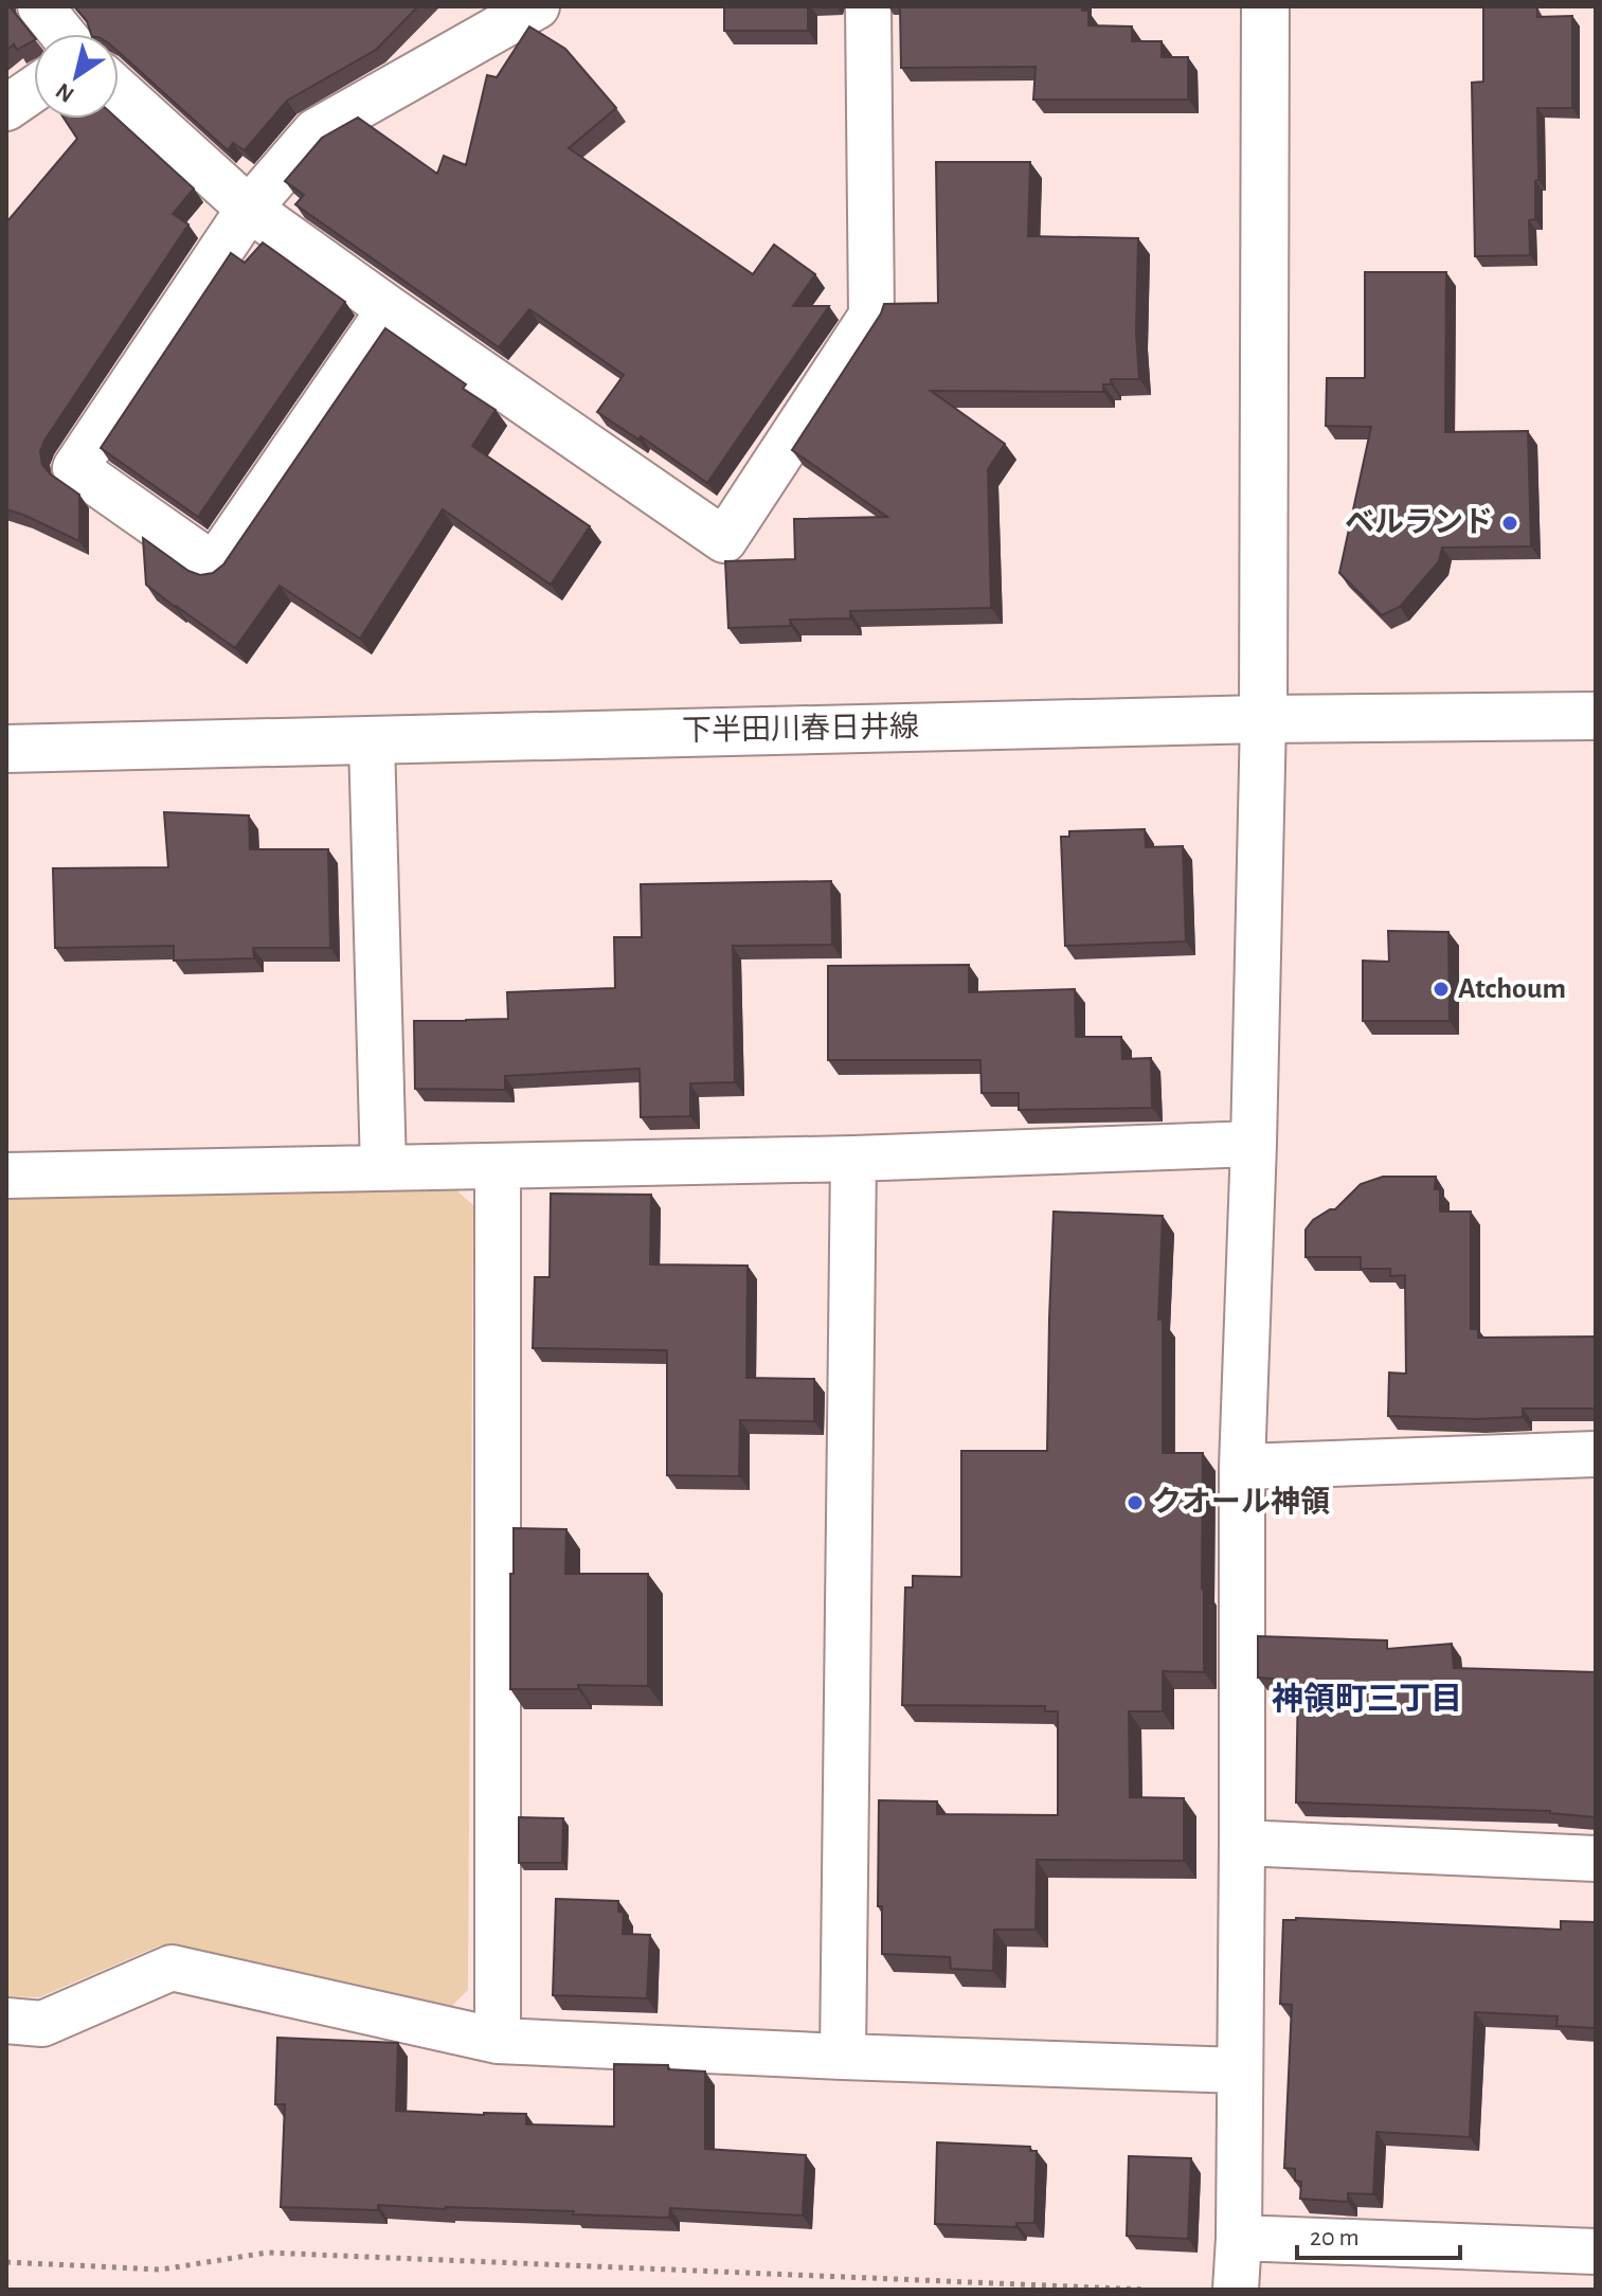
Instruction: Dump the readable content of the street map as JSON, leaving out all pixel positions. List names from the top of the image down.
{
  "streets": {
    "main road": ["下半田川春日井線"]
  },
  "districts": ["神領町三丁目"],
  "places": ["ベルランド", "Atchoum", "クオール神領"],
  "scale_bar": "20 m",
  "north": "bottom left"
}
